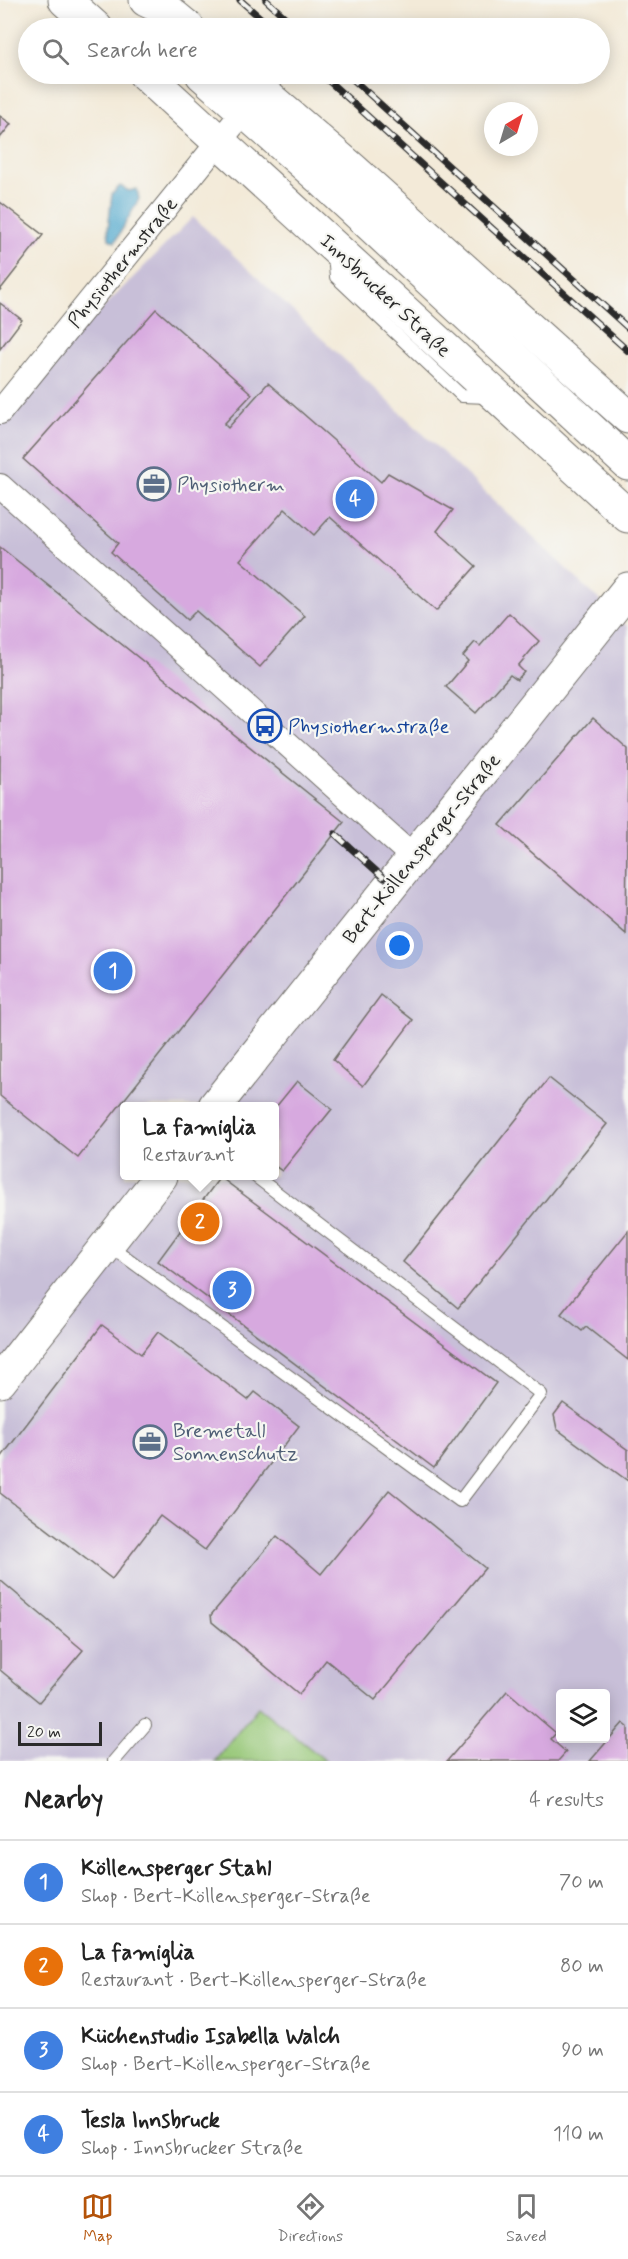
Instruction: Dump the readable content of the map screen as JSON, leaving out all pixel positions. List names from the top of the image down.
{
  "streets": {
    "main road": ["Innsbrucker Straße", "Bert-Köllensperger-Straße"],
    "street": ["Physiothermstraße"]
  },
  "crossings": [
    ["Physiothermstraße", "Innsbrucker Straße"]
  ],
  "places": {
    "office": ["Physiotherm", "Bremetall Sonnenschutz"],
    "bus stop": ["Physiothermstraße"]
  },
  "scale_bar": "20 m",
  "north": "top right",
  "page": {
    "search": "Search here",
    "pins": [
      "4",
      "1",
      "2",
      "3"
    ],
    "popup": ["La famiglia", "Restaurant"],
    "scale": "20 m",
    "heading": ["Nearby", "4 results"],
    "list": [
      {
        "mark": "1",
        "name": "Köllensperger Stahl",
        "note": "Shop · Bert-Köllensperger-Straße",
        "value": "70 m"
      },
      {
        "mark": "2",
        "name": "La famiglia",
        "note": "Restaurant · Bert-Köllensperger-Straße",
        "value": "80 m"
      },
      {
        "mark": "3",
        "name": "Küchenstudio Isabella Walch",
        "note": "Shop · Bert-Köllensperger-Straße",
        "value": "90 m"
      },
      {
        "mark": "4",
        "name": "Tesla Innsbruck",
        "note": "Shop · Innsbrucker Straße",
        "value": "110 m"
      }
    ],
    "nav": ["Map", "Directions", "Saved"]
  }
}
